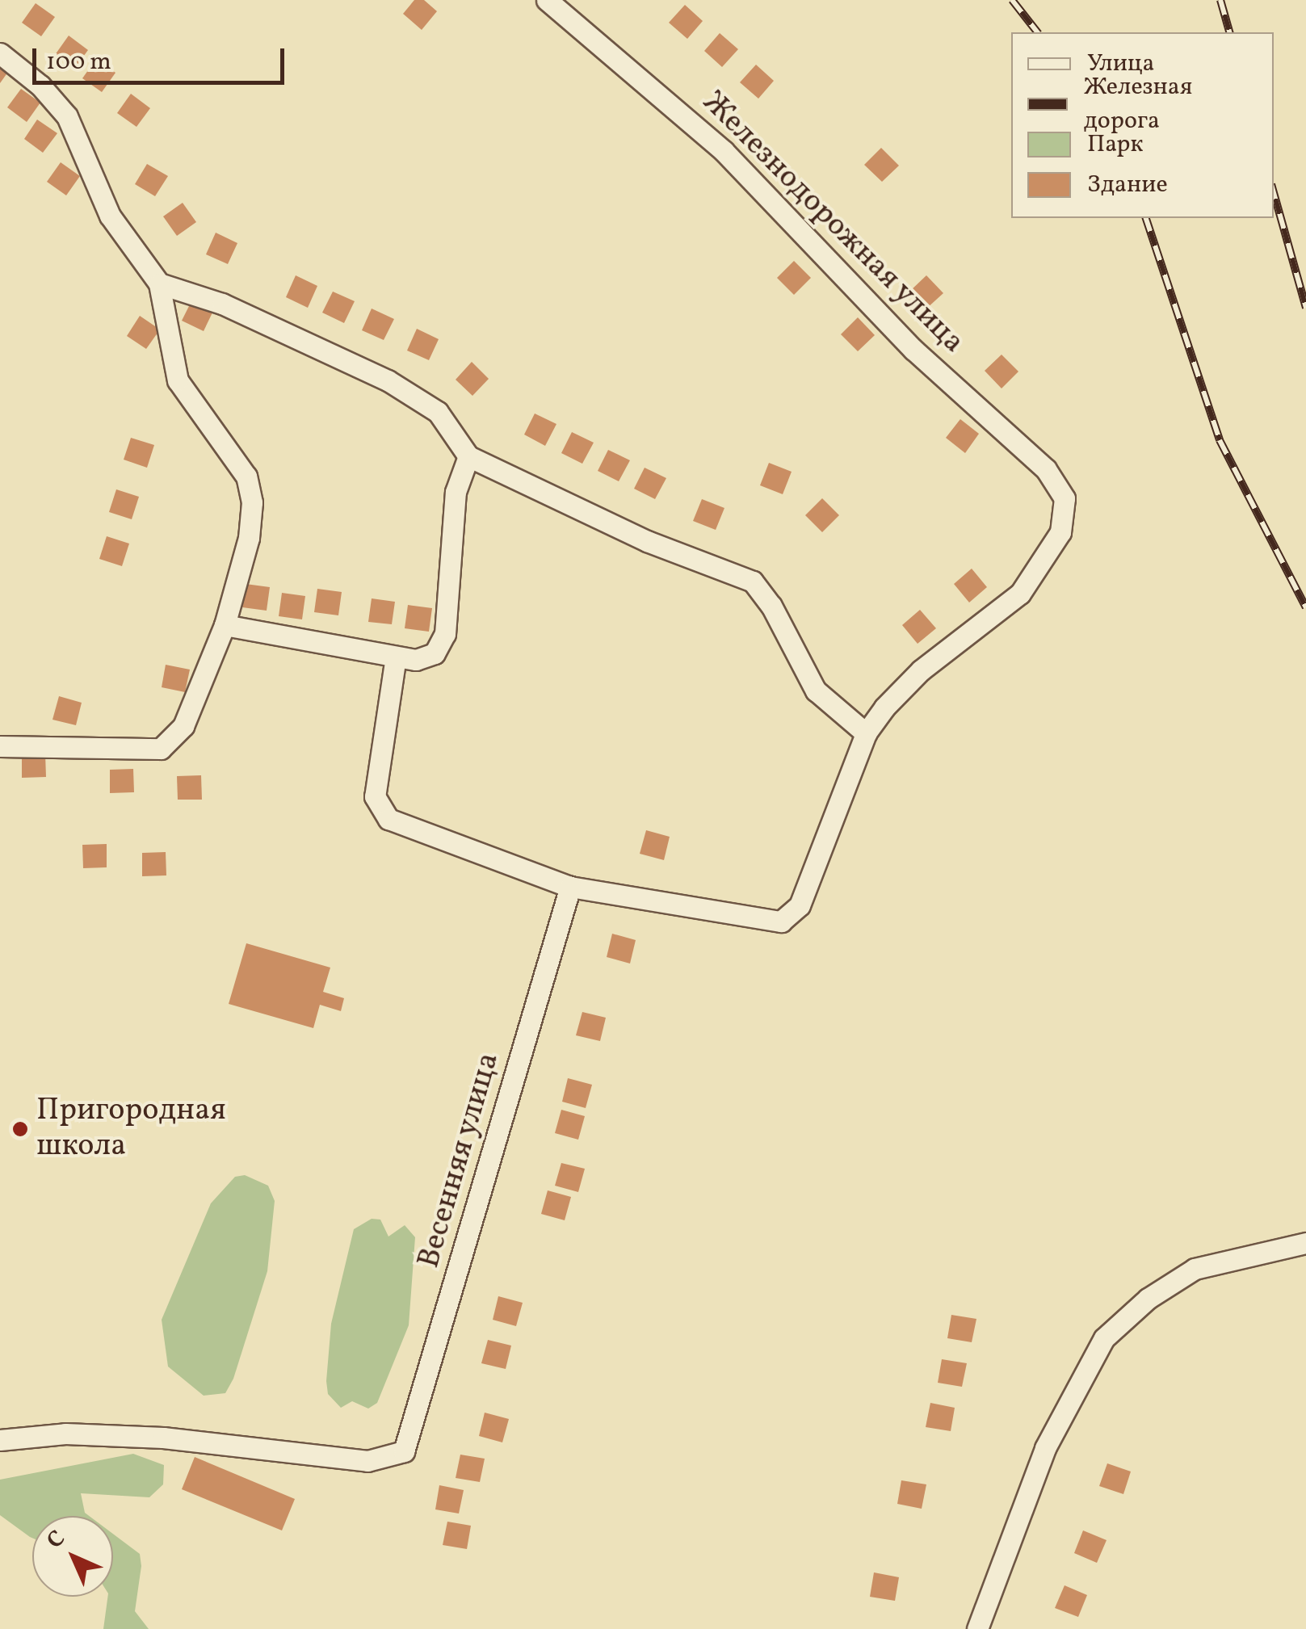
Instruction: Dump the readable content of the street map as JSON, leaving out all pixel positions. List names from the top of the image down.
{
  "streets": {
    "street": ["Железнодорожная улица", "Весенняя улица"]
  },
  "places": ["Пригородная школа"],
  "legend": [
    "Улица",
    "Железная дорога",
    "Парк",
    "Здание"
  ],
  "scale_bar": "100 m",
  "north": "top left"
}
